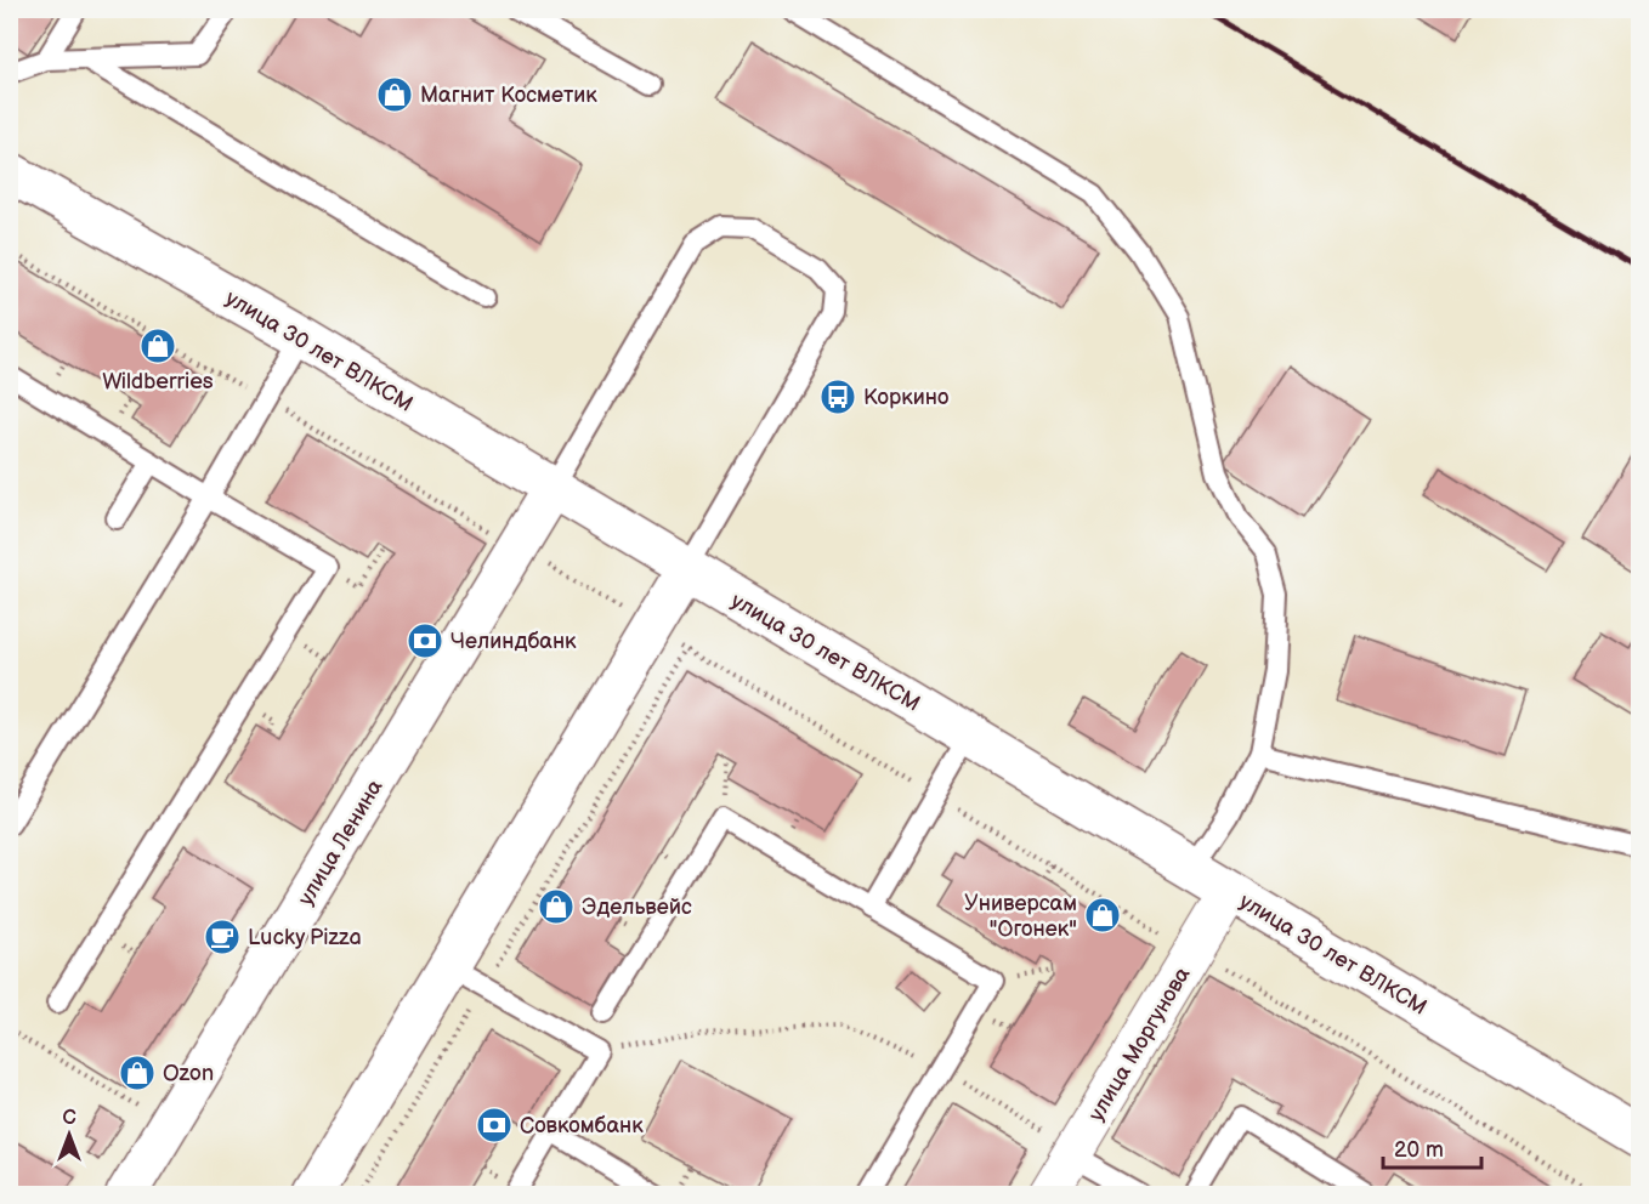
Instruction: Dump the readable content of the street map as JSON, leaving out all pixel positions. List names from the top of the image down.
{
  "streets": {
    "main road": ["улица 30 лет ВЛКСМ", "улица Ленина"],
    "street": ["улица Моргунова"]
  },
  "crossings": [
    ["улица 30 лет ВЛКСМ", "улица Ленина"],
    ["улица 30 лет ВЛКСМ", "улица Моргунова"]
  ],
  "places": {
    "shop": [
      "Магнит Косметик",
      "Wildberries",
      "Эдельвейс",
      "Универсам \"Огонек\"",
      "Ozon"
    ],
    "bus stop": ["Коркино"],
    "bank": ["Челиндбанк", "Совкомбанк"],
    "cafe": ["Lucky Pizza"]
  },
  "scale_bar": "20 m",
  "north": "top"
}
